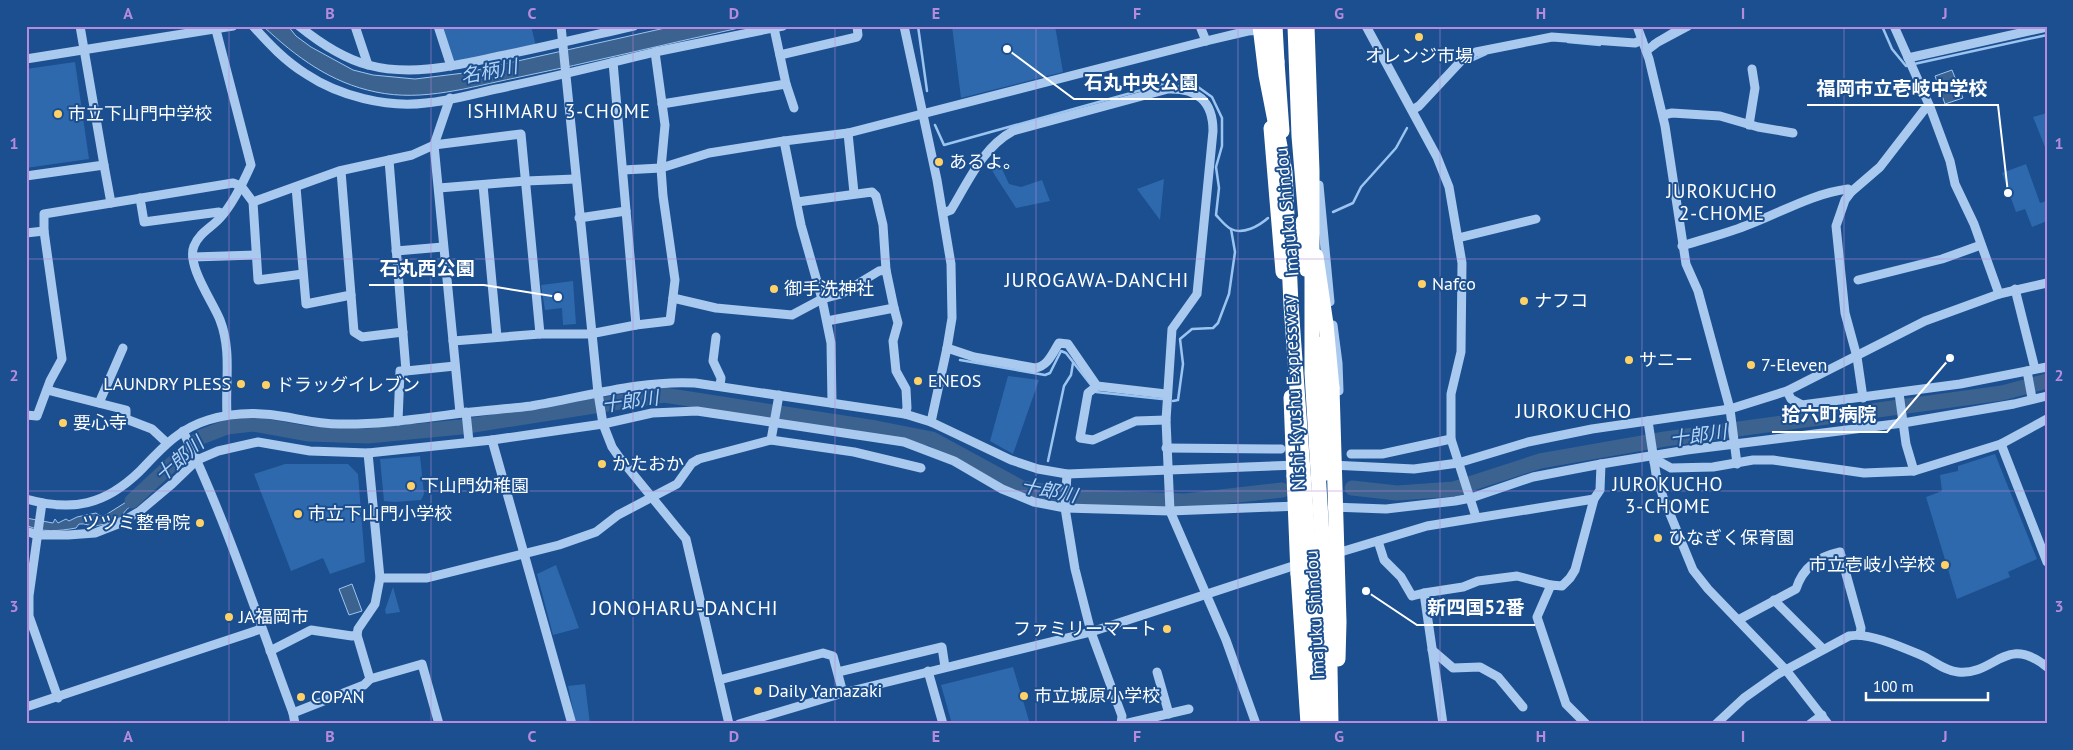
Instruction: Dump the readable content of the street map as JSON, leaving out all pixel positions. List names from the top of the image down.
{
  "streets": {
    "highway": ["Imajuku Shindou", "Nishi-Kyushu Expressway"]
  },
  "districts": [
    "ISHIMARU 3-CHOME",
    "JUROKUCHO 2-CHOME",
    "JUROGAWA-DANCHI",
    "JUROKUCHO",
    "JUROKUCHO 3-CHOME",
    "JONOHARU-DANCHI"
  ],
  "water": ["名柄川", "十郎川"],
  "places": [
    "オレンジ市場",
    "石丸中央公園",
    "市立下山門中学校",
    "あるよ。",
    "福岡市立壱岐中学校",
    "Nafco",
    "御手洗神社",
    "石丸西公園",
    "ナフコ",
    "拾六町病院",
    "サニー",
    "7-Eleven",
    "ENEOS",
    "LAUNDRY PLESS",
    "ドラッグイレブン",
    "要心寺",
    "かたおか",
    "下山門幼稚園",
    "市立下山門小学校",
    "ツツミ整骨院",
    "ひなぎく保育園",
    "市立壱岐小学校",
    "新四国52番",
    "JA福岡市",
    "ファミリーマート",
    "Daily Yamazaki",
    "市立城原小学校",
    "COPAN"
  ],
  "scale_bar": "100 m",
  "grid": {
    "columns": [
      "A",
      "B",
      "C",
      "D",
      "E",
      "F",
      "G",
      "H",
      "I",
      "J"
    ],
    "rows": ["1", "2", "3"]
  }
}
